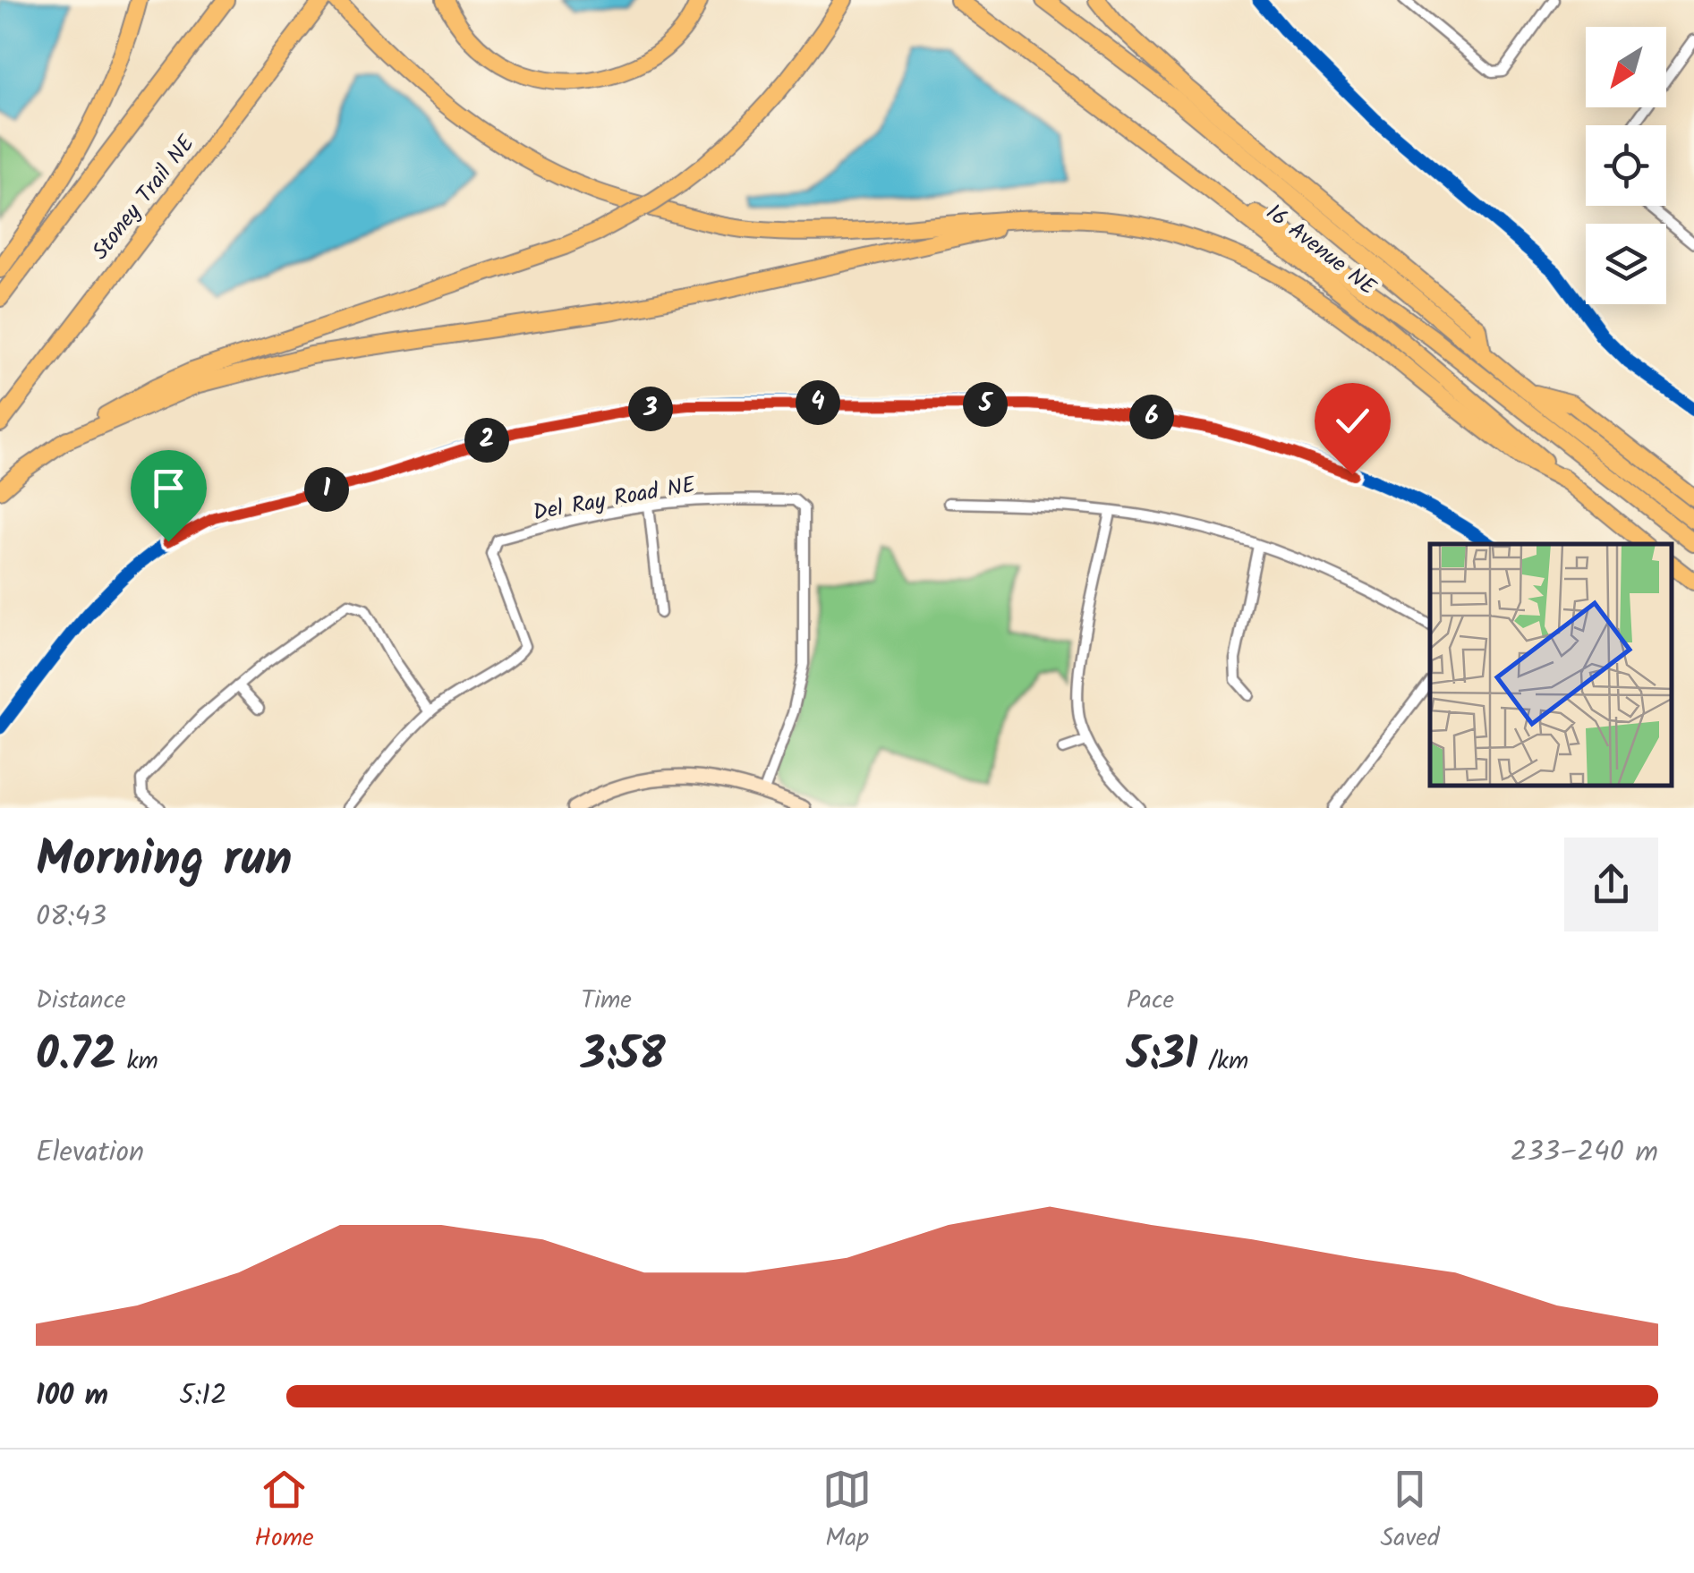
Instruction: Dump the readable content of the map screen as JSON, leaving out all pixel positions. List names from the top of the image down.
{
  "streets": {
    "highway": ["Stoney Trail NE", "16 Avenue NE"],
    "street": ["Del Ray Road NE"]
  },
  "north": "bottom left",
  "page": {
    "pins": [
      "4",
      "5",
      "3",
      "6",
      "2",
      "1"
    ],
    "heading": ["Morning run", "08:43"],
    "stats": [
      ["Distance", "0.72 km"],
      ["Time", "3:58"],
      ["Pace", "5:31 /km"]
    ],
    "chart": ["Elevation", "233–240 m"],
    "list": [
      {
        "name": "100 m",
        "note": "5:12"
      }
    ],
    "tabs": ["Home", "Map", "Saved"]
  }
}
